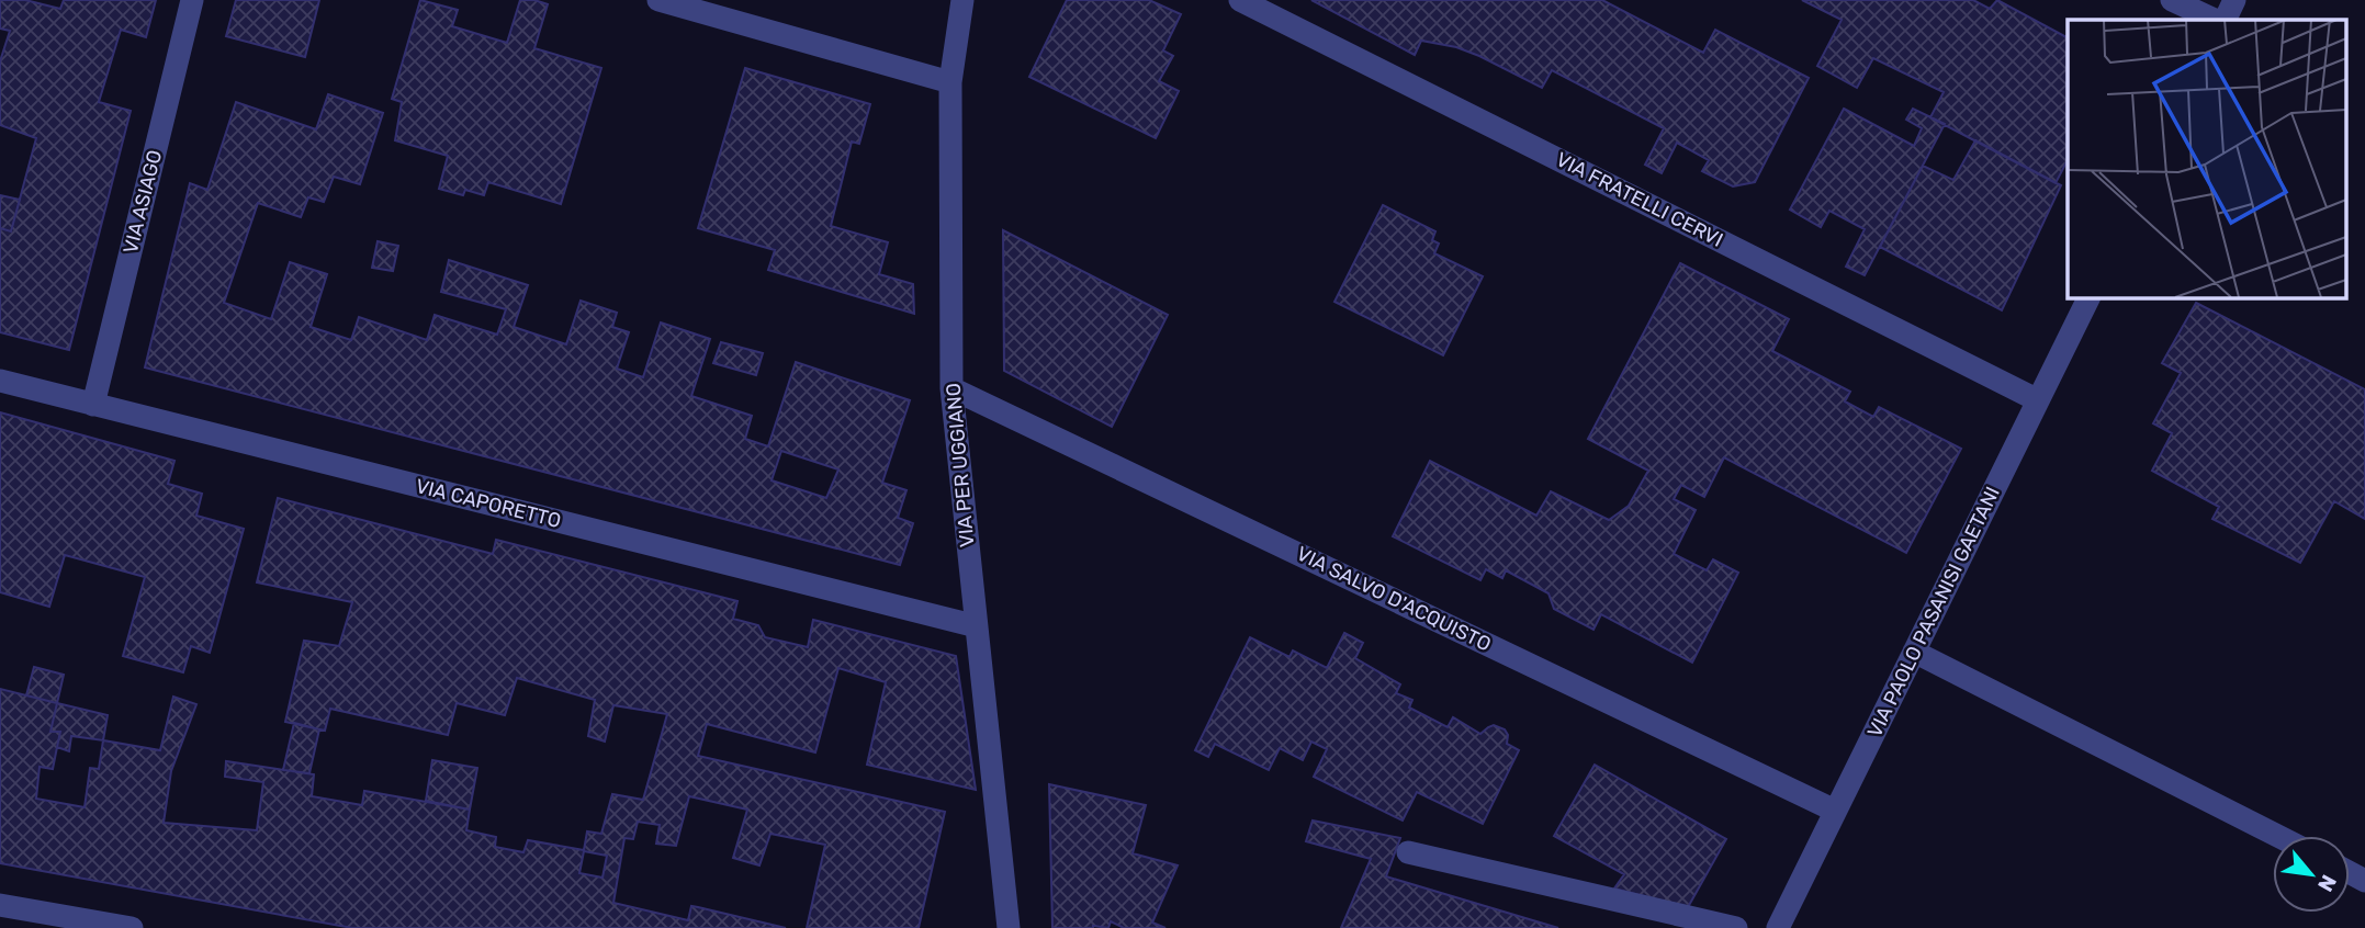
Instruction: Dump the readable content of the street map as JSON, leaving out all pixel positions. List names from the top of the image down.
{
  "streets": {
    "street": [
      "VIA FRATELLI CERVI",
      "VIA ASIAGO",
      "VIA PER UGGIANO",
      "VIA CAPORETTO",
      "VIA SALVO D'ACQUISTO",
      "VIA PAOLO PASANISI GAETANI"
    ]
  },
  "crossings": [
    ["VIA FRATELLI CERVI", "VIA PAOLO PASANISI GAETANI"],
    ["VIA ASIAGO", "VIA CAPORETTO"],
    ["VIA PER UGGIANO", "VIA CAPORETTO"],
    ["VIA PER UGGIANO", "VIA SALVO D'ACQUISTO"],
    ["VIA SALVO D'ACQUISTO", "VIA PAOLO PASANISI GAETANI"]
  ],
  "north": "bottom right"
}
